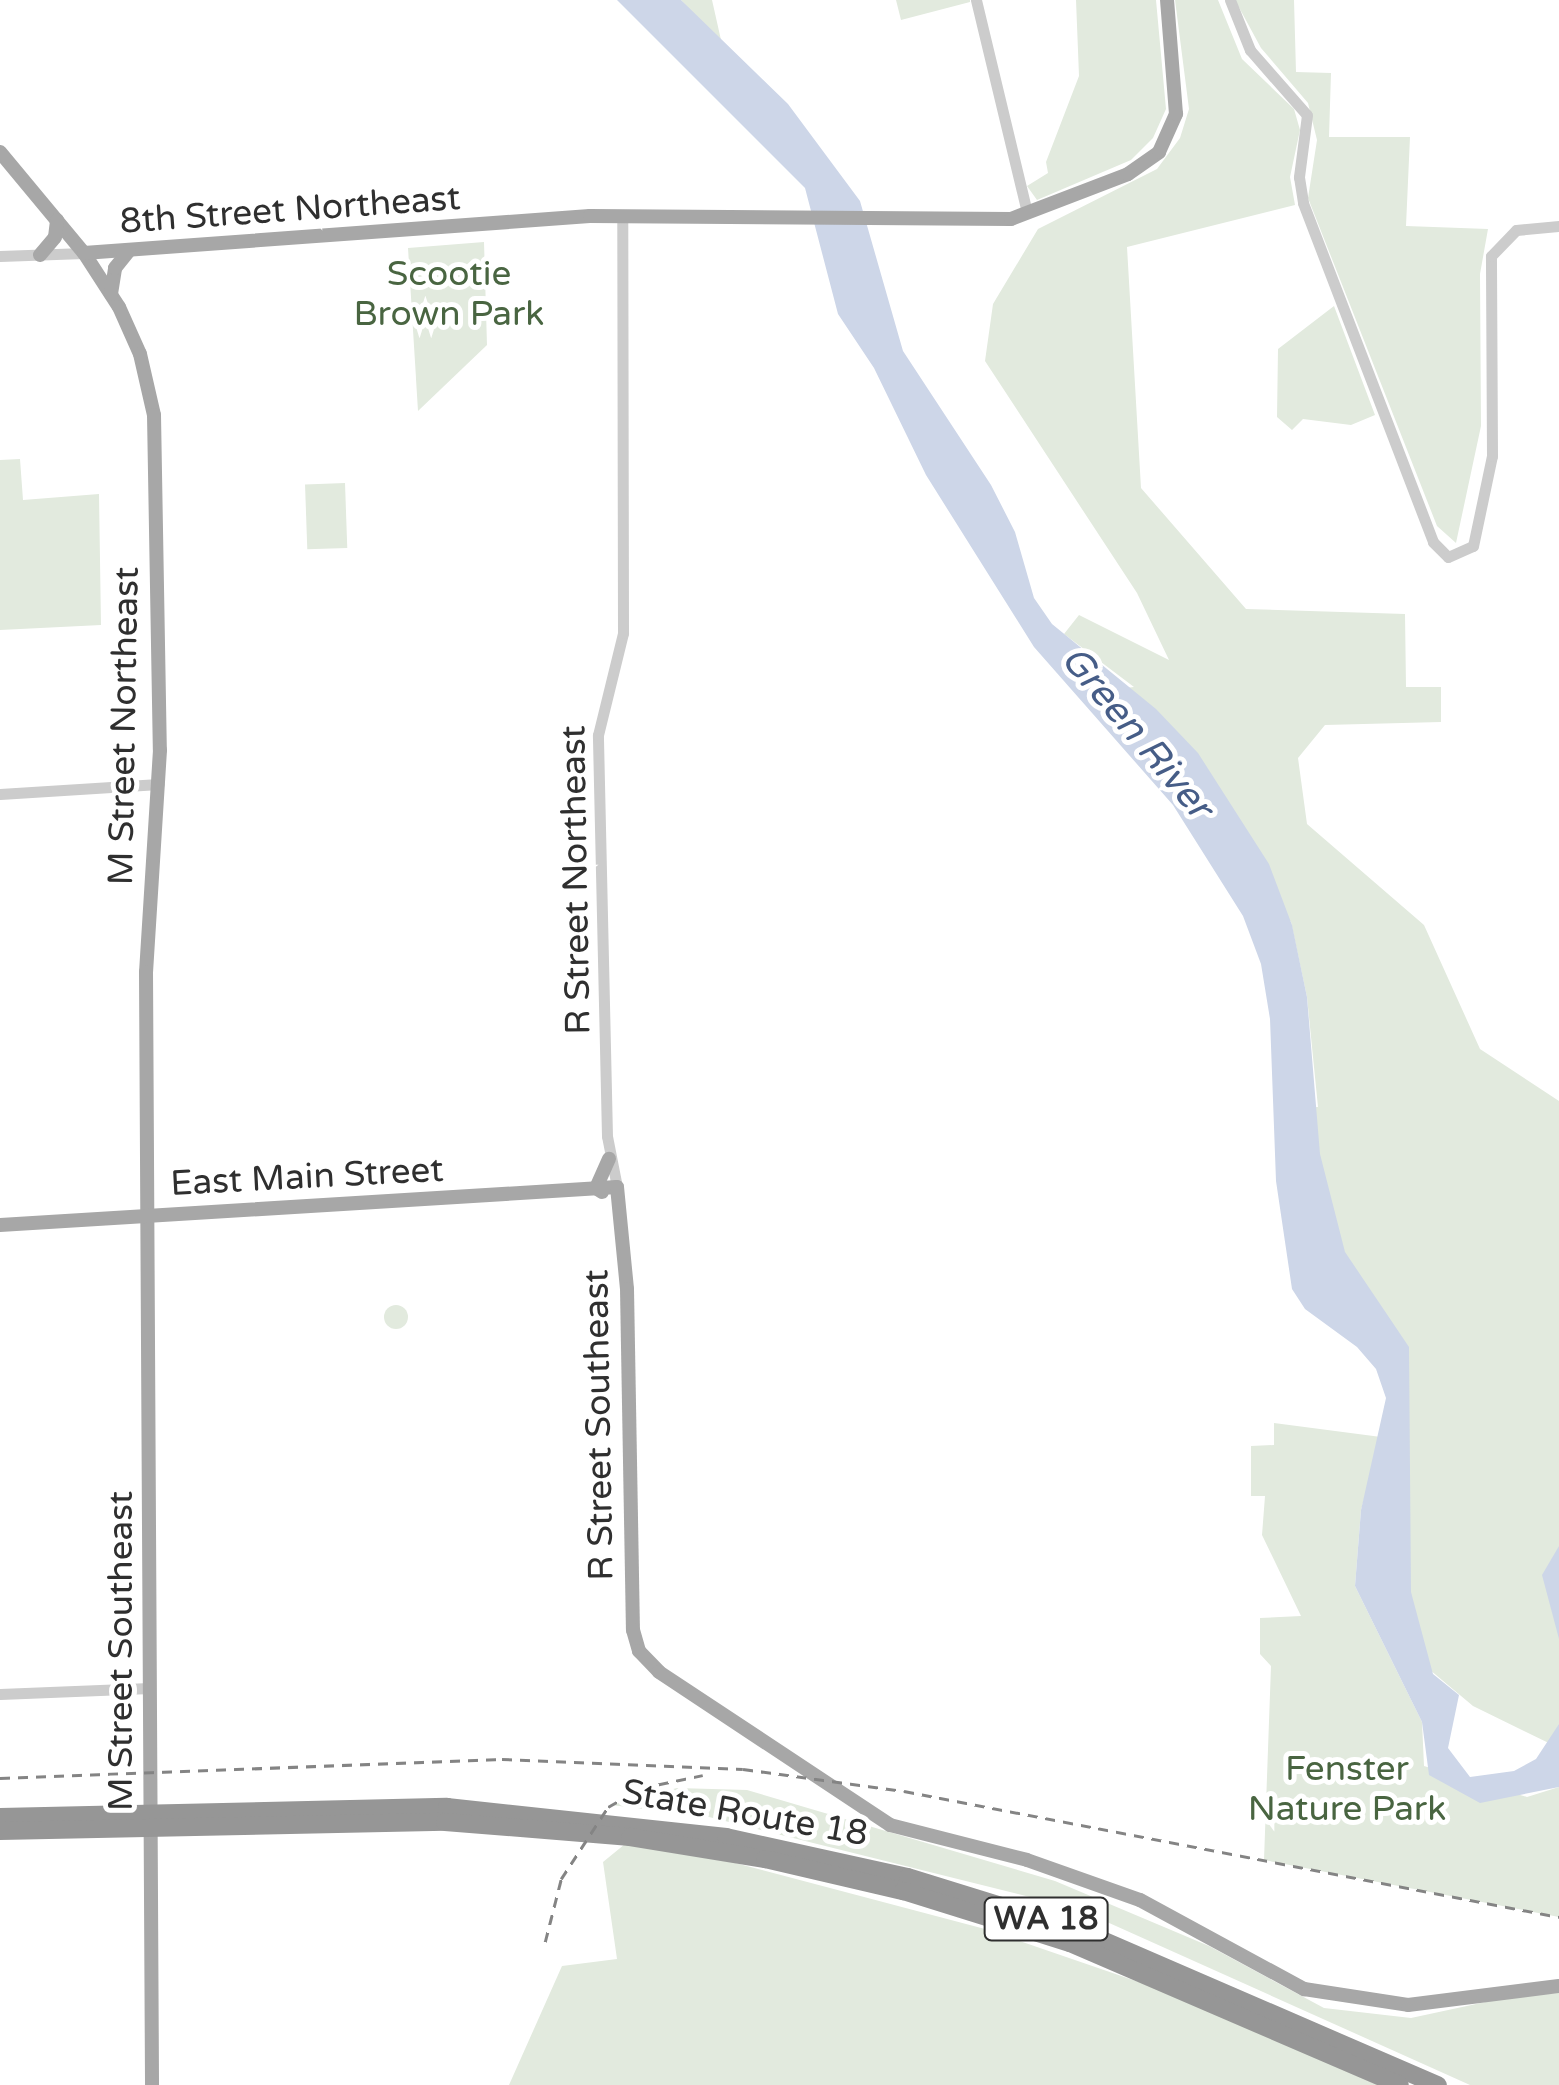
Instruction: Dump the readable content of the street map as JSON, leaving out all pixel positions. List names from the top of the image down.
{
  "streets": {
    "highway": ["State Route 18", "WA 18"],
    "main road": [
      "8th Street Northeast",
      "M Street Northeast",
      "East Main Street",
      "R Street Southeast",
      "M Street Southeast"
    ],
    "street": ["R Street Northeast"]
  },
  "crossings": [
    ["8th Street Northeast", "M Street Northeast"],
    ["8th Street Northeast", "R Street Northeast"],
    ["M Street Northeast", "East Main Street"],
    ["M Street Northeast", "M Street Southeast"],
    ["R Street Northeast", "East Main Street"],
    ["R Street Northeast", "R Street Southeast"],
    ["East Main Street", "R Street Southeast"],
    ["East Main Street", "M Street Southeast"]
  ],
  "water": ["Green River"],
  "parks": ["Scootie Brown Park", "Fenster Nature Park"]
}
